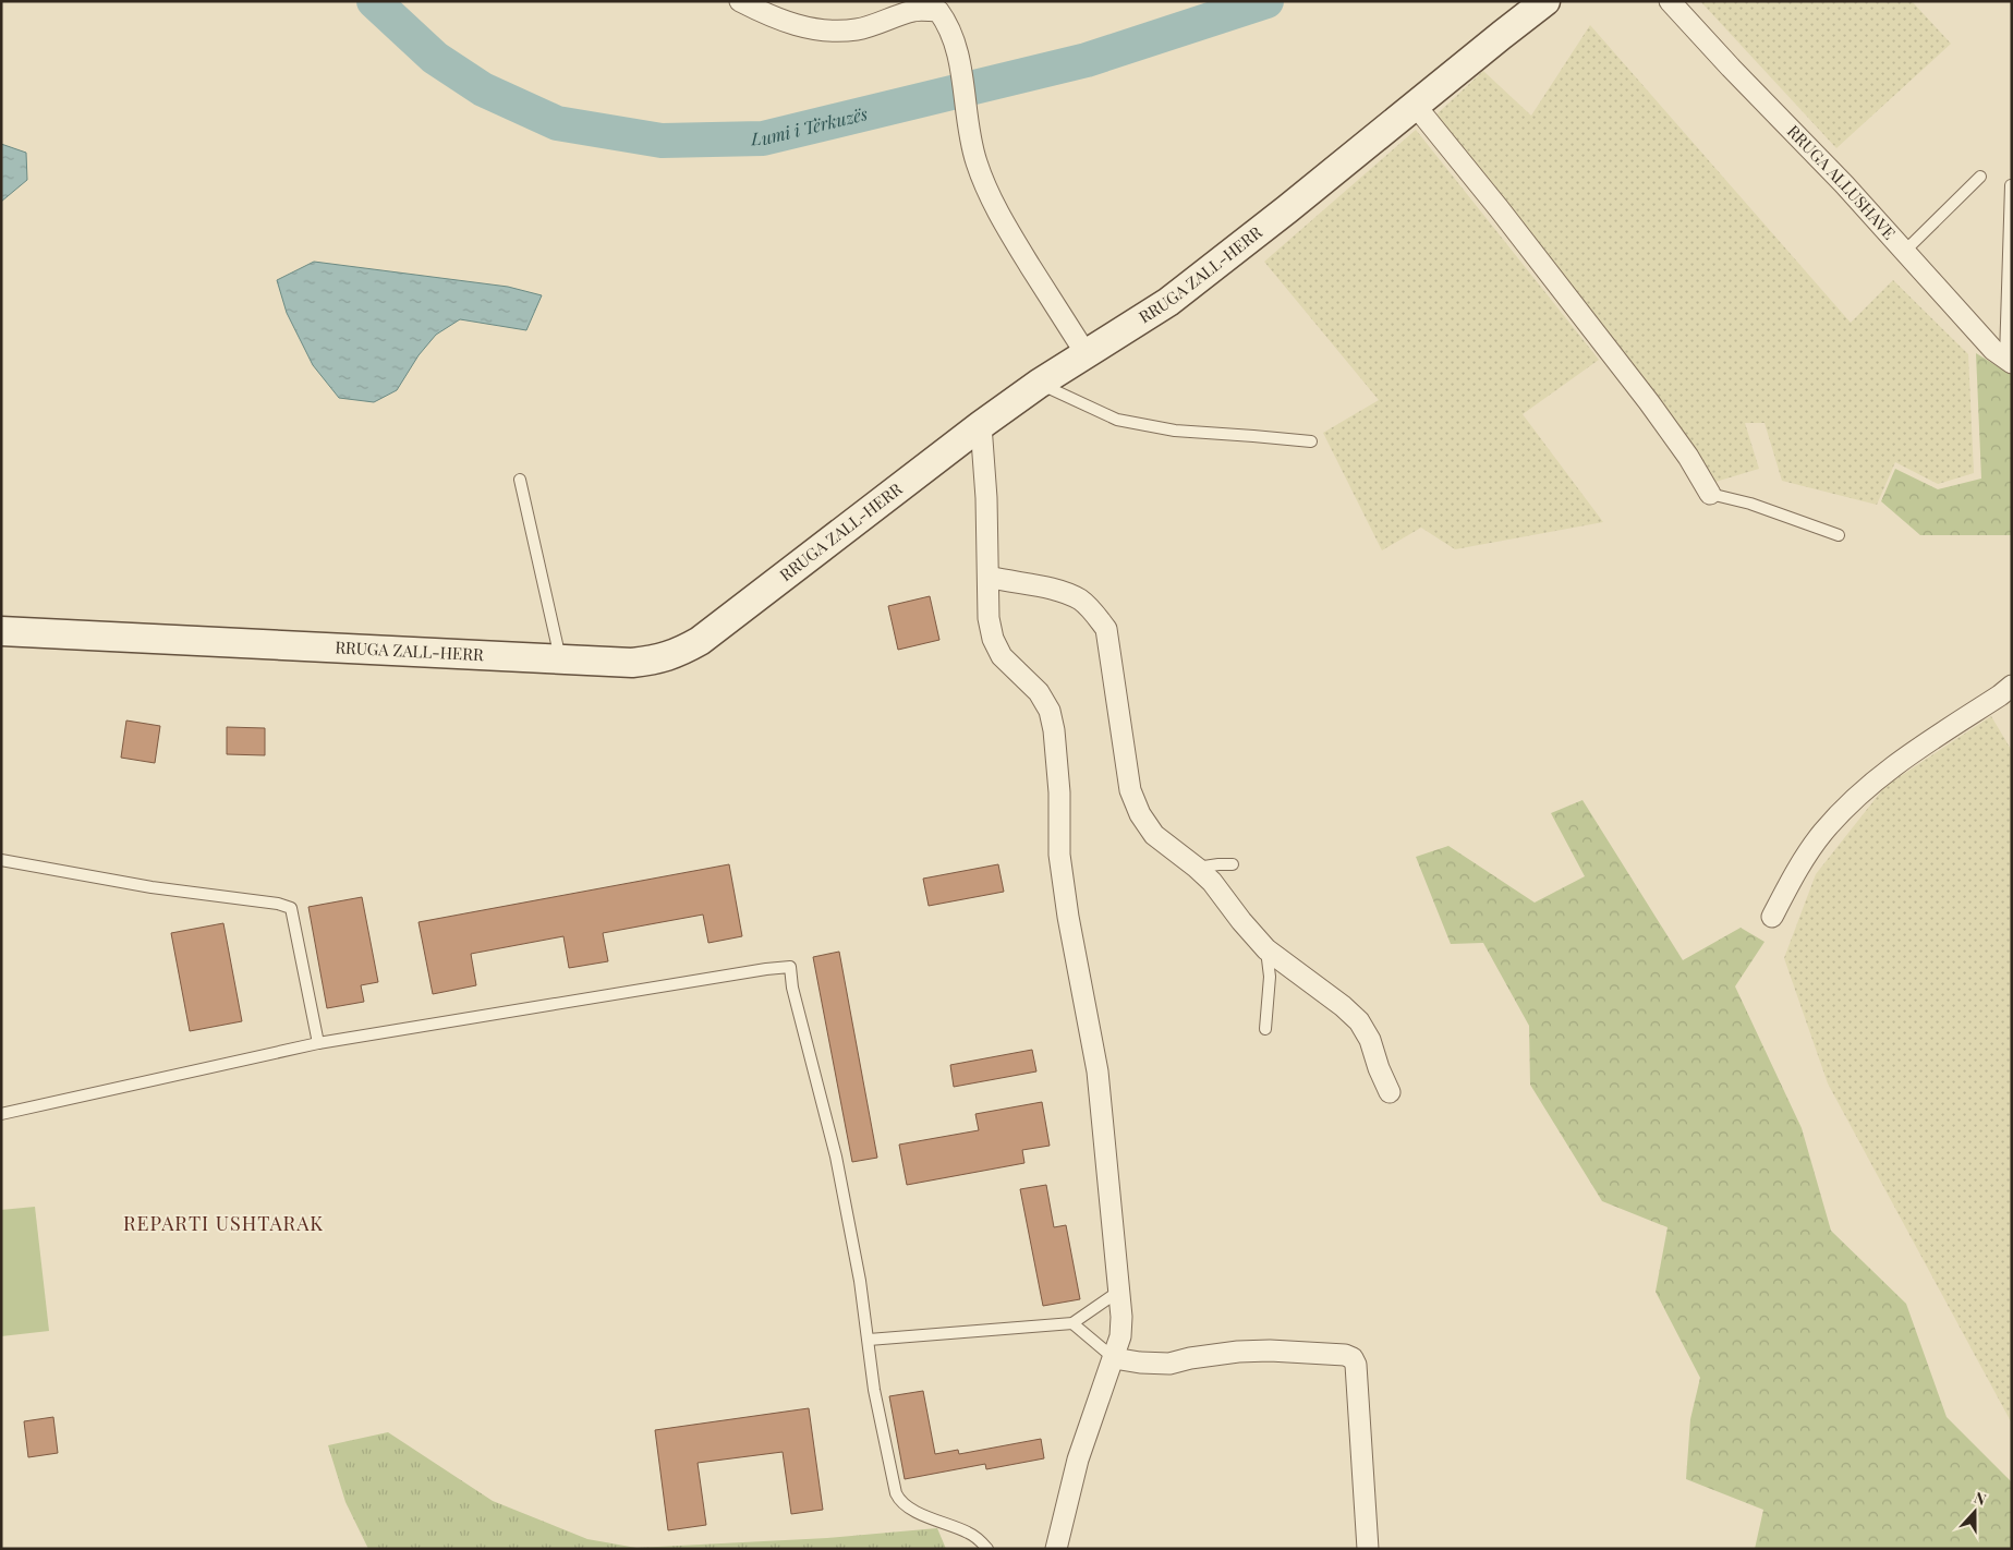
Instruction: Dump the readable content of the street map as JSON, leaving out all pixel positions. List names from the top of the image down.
{
  "streets": {
    "main road": ["RRUGA ZALL-HERR"],
    "street": ["RRUGA ALLUSHAVE"]
  },
  "districts": ["REPARTI USHTARAK"],
  "water": ["Lumi i Tërkuzës"],
  "north": "top"
}
